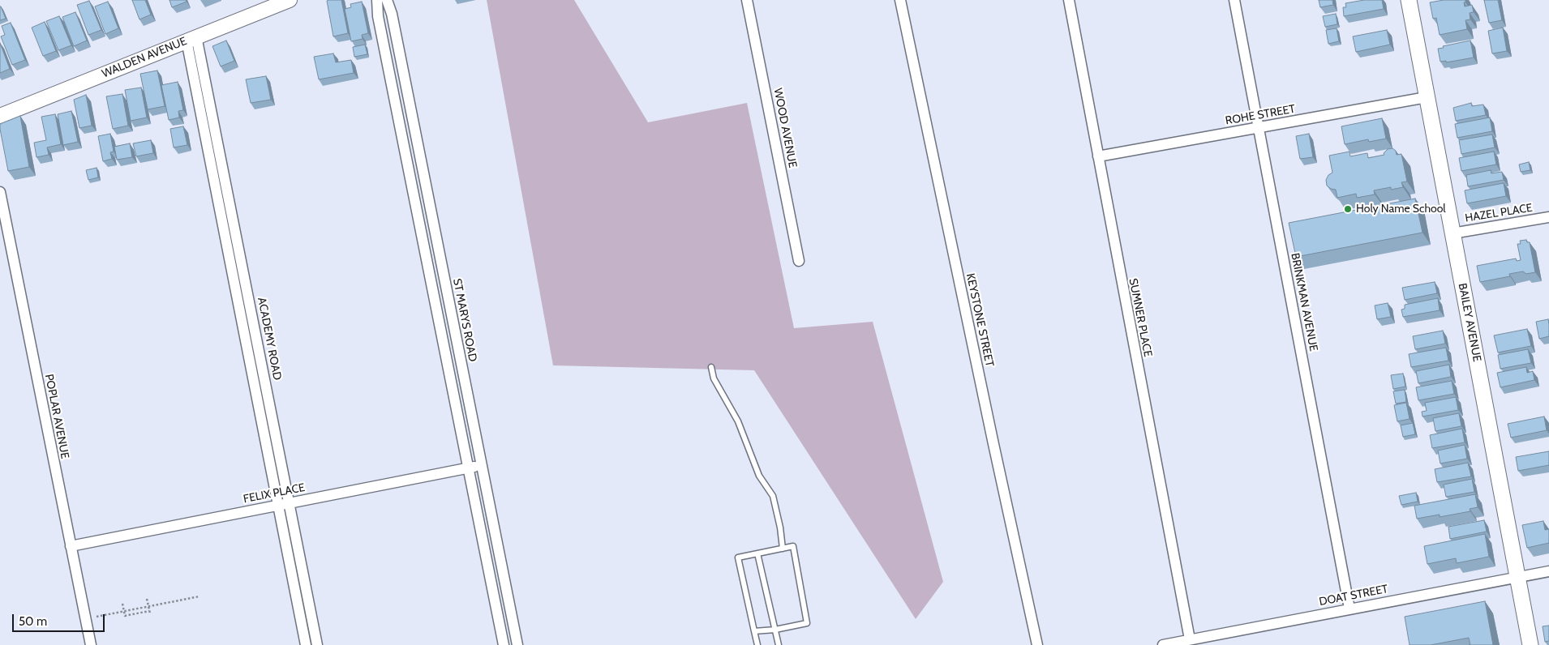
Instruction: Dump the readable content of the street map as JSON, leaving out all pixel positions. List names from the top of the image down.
{
  "streets": {
    "main road": ["WALDEN AVENUE", "BAILEY AVENUE"],
    "street": [
      "ROHE STREET",
      "WOOD AVENUE",
      "HAZEL PLACE",
      "BRINKMAN AVENUE",
      "SUMNER PLACE",
      "ST MARYS ROAD",
      "KEYSTONE STREET",
      "ACADEMY ROAD",
      "POPLAR AVENUE",
      "FELIX PLACE",
      "DOAT STREET"
    ]
  },
  "crossings": [
    ["WALDEN AVENUE", "ACADEMY ROAD"],
    ["ROHE STREET", "BRINKMAN AVENUE"],
    ["ROHE STREET", "SUMNER PLACE"],
    ["ROHE STREET", "BAILEY AVENUE"],
    ["HAZEL PLACE", "BAILEY AVENUE"],
    ["BRINKMAN AVENUE", "DOAT STREET"],
    ["SUMNER PLACE", "DOAT STREET"],
    ["ST MARYS ROAD", "FELIX PLACE"],
    ["BAILEY AVENUE", "DOAT STREET"],
    ["ACADEMY ROAD", "FELIX PLACE"],
    ["POPLAR AVENUE", "FELIX PLACE"]
  ],
  "places": ["Holy Name School"],
  "scale_bar": "50 m"
}
